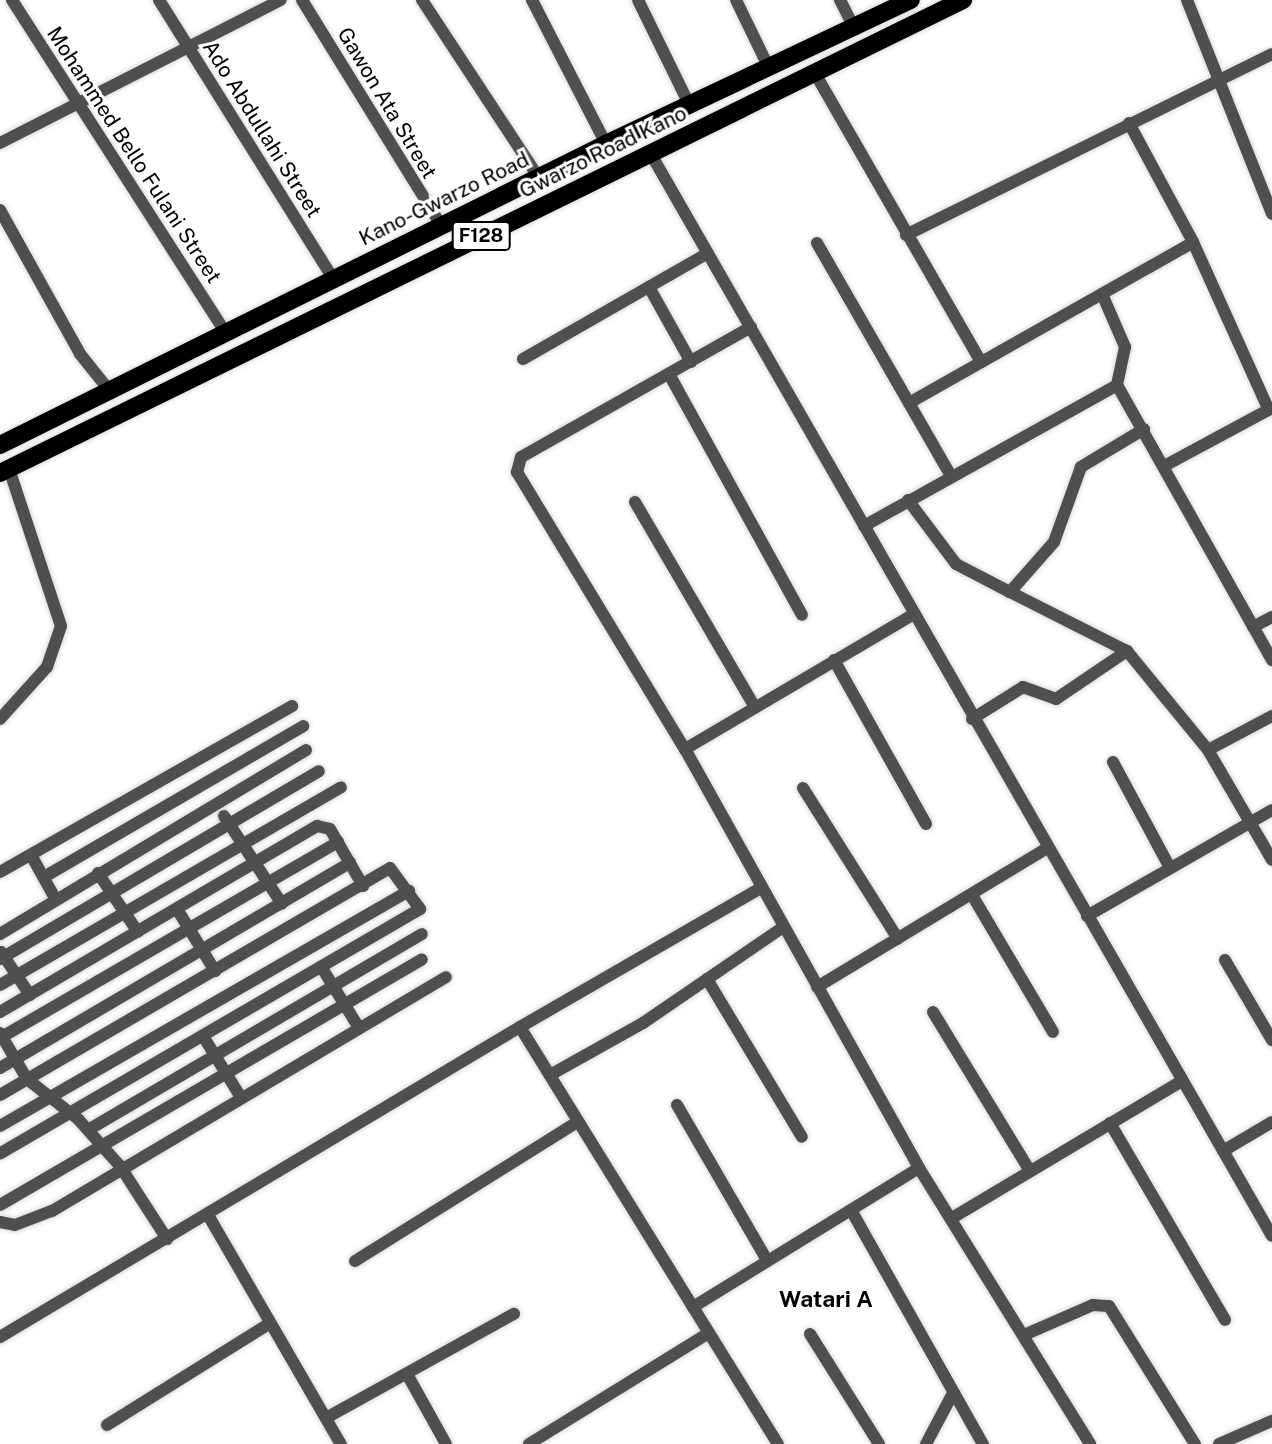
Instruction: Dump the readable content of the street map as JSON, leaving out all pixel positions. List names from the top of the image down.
{
  "streets": {
    "main road": ["Gwarzo Road Kano", "Kano-Gwarzo Road", "F128"],
    "street": ["Gawon Ata Street", "Ado Abdullahi Street", "Mohammed Bello Fulani Street"]
  },
  "crossings": [
    ["Gawon Ata Street", "Kano-Gwarzo Road"],
    ["Ado Abdullahi Street", "Kano-Gwarzo Road"],
    ["Mohammed Bello Fulani Street", "Kano-Gwarzo Road"]
  ],
  "districts": ["Watari A"]
}
